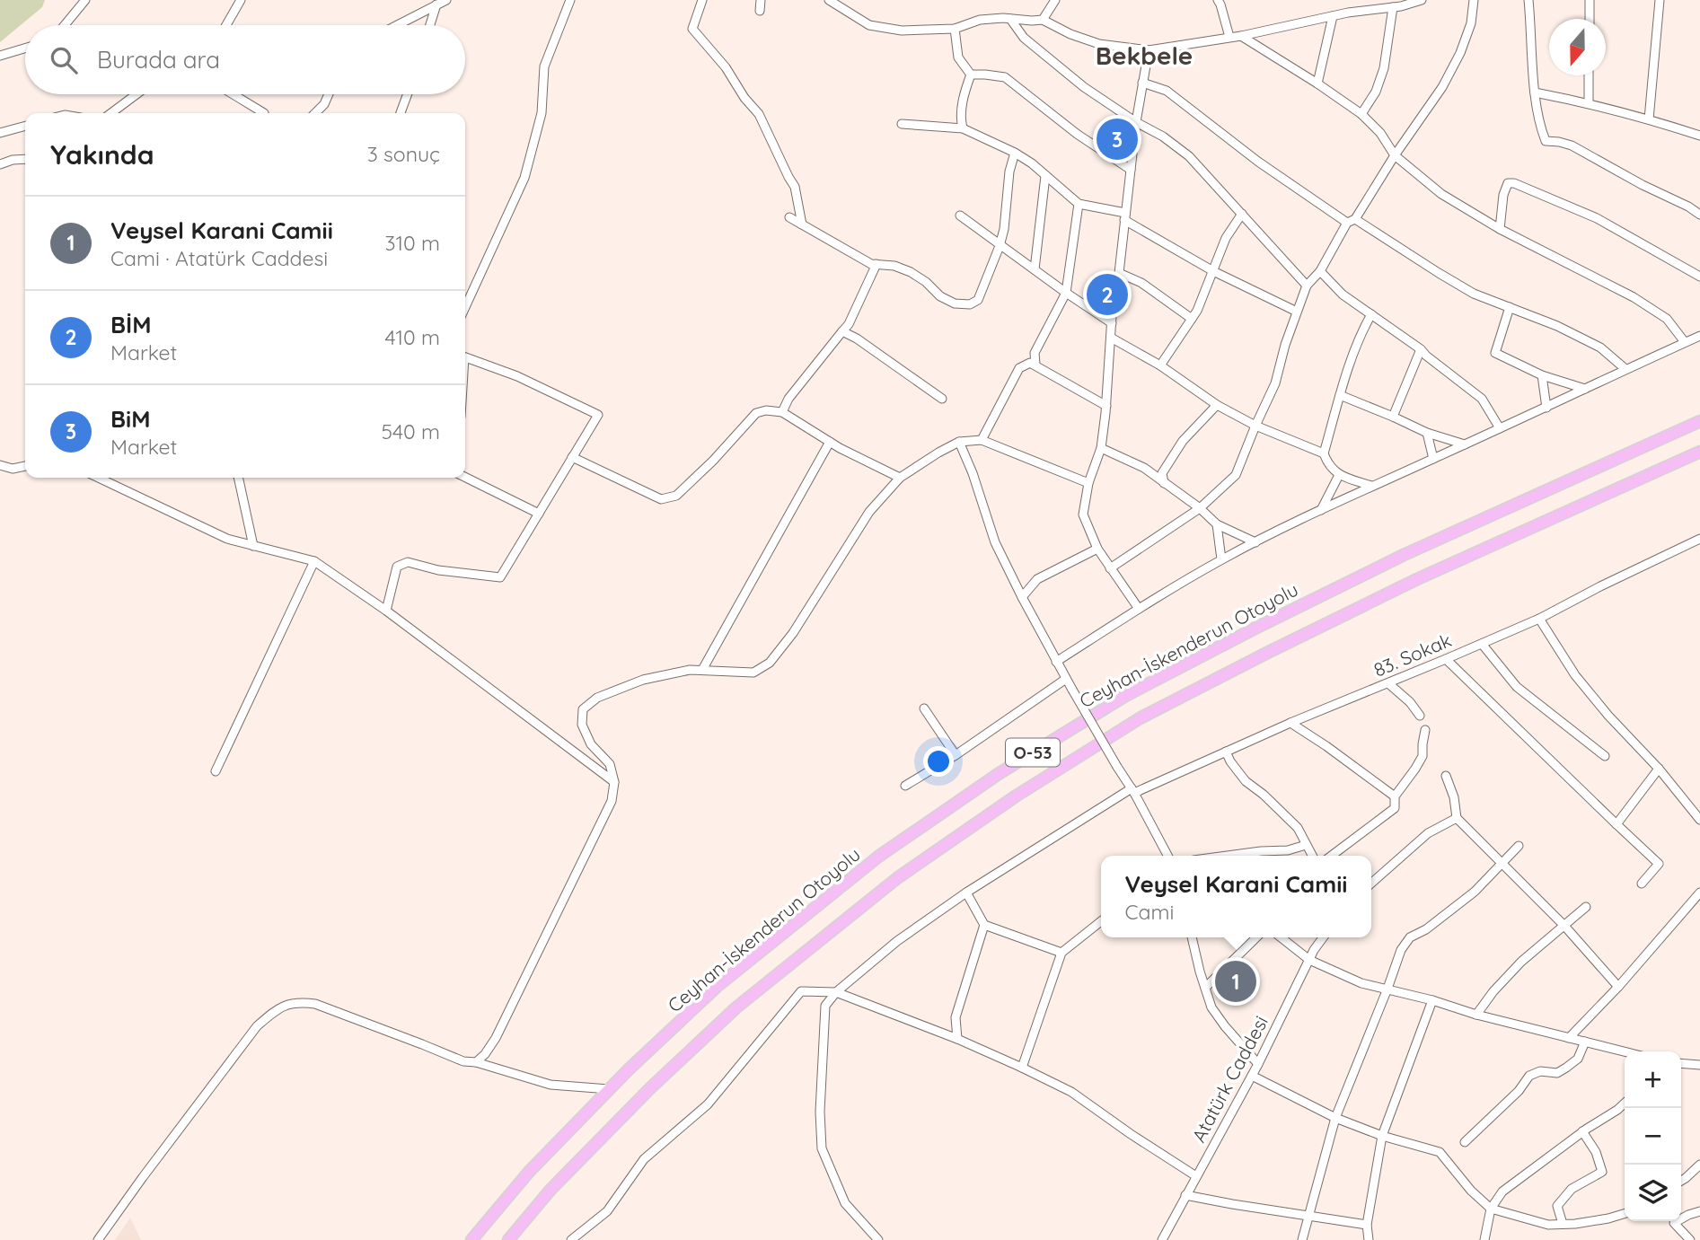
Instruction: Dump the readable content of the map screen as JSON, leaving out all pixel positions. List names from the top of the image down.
{
  "streets": {
    "highway": ["Ceyhan-İskenderun Otoyolu", "O-53"],
    "street": ["83. Sokak", "Atatürk Caddesi"]
  },
  "districts": ["Bekbele"],
  "north": "bottom",
  "page": {
    "search": "Burada ara",
    "heading": ["Yakında", "3 sonuç"],
    "pins": ["3", "2", "1"],
    "list": [
      {
        "mark": "1",
        "name": "Veysel Karani Camii",
        "note": "Cami · Atatürk Caddesi",
        "value": "310 m"
      },
      {
        "mark": "2",
        "name": "BİM",
        "note": "Market",
        "value": "410 m"
      },
      {
        "mark": "3",
        "name": "BiM",
        "note": "Market",
        "value": "540 m"
      }
    ],
    "popup": ["Veysel Karani Camii", "Cami"],
    "map_buttons": ["+", "−"]
  }
}
